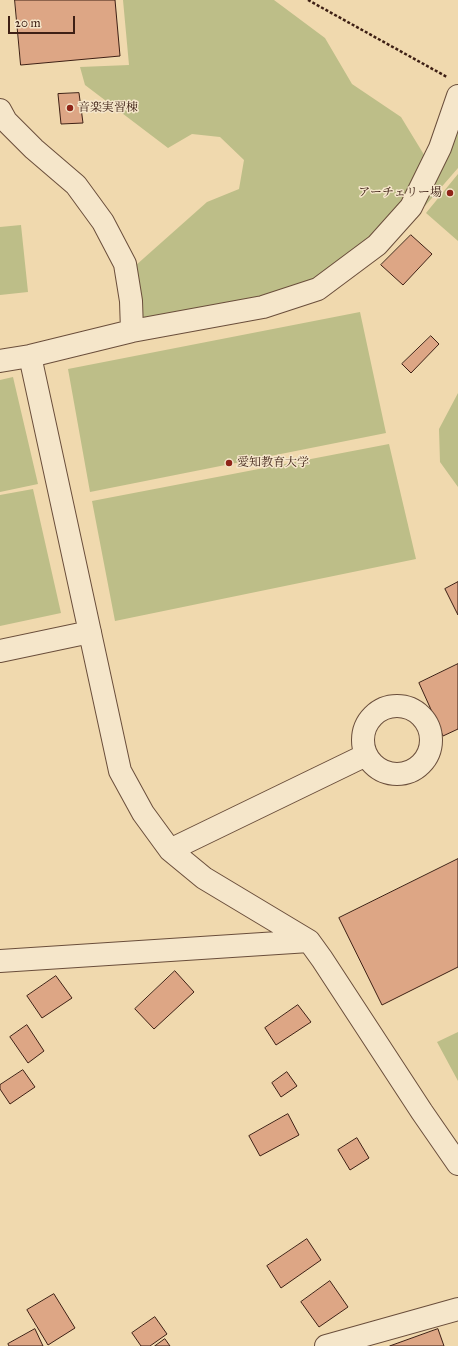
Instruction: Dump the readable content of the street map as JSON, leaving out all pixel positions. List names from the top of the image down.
{
  "places": ["音楽実習棟", "アーチェリー場", "愛知教育大学"],
  "scale_bar": "20 m"
}
